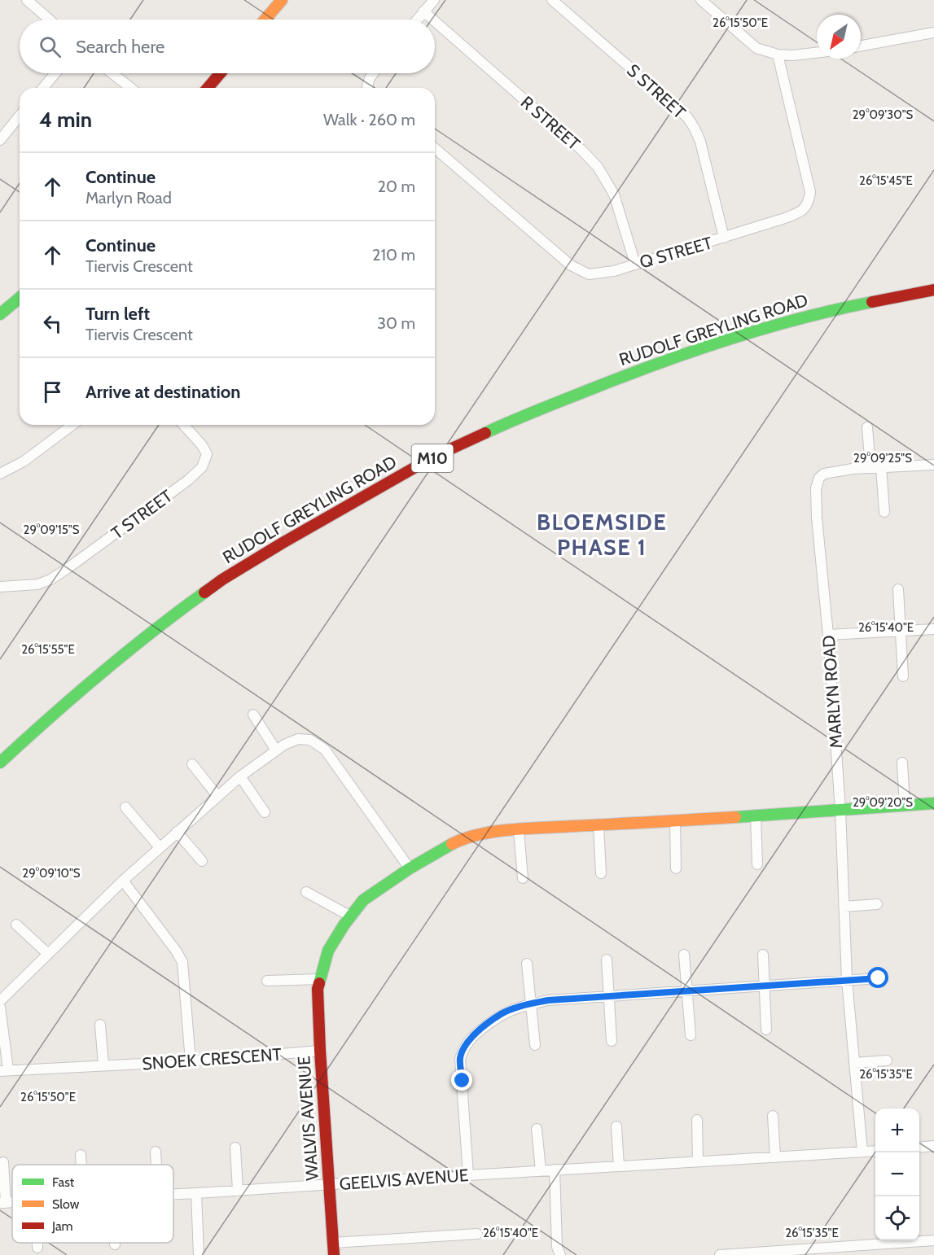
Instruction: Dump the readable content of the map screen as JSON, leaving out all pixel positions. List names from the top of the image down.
{
  "streets": {
    "street": [
      "S STREET",
      "R STREET",
      "Q STREET",
      "RUDOLF GREYLING ROAD",
      "M10",
      "T STREET",
      "MARLYN ROAD",
      "SNOEK CRESCENT",
      "WALVIS AVENUE",
      "GEELVIS AVENUE"
    ]
  },
  "crossings": [
    ["S STREET", "Q STREET"],
    ["R STREET", "Q STREET"],
    ["MARLYN ROAD", "WALVIS AVENUE"],
    ["MARLYN ROAD", "GEELVIS AVENUE"],
    ["SNOEK CRESCENT", "WALVIS AVENUE"],
    ["WALVIS AVENUE", "GEELVIS AVENUE"]
  ],
  "districts": ["BLOEMSIDE PHASE 1"],
  "legend": ["Fast", "Slow", "Jam"],
  "north": "bottom left",
  "page": {
    "search": "Search here",
    "heading": ["4 min", "Walk · 260 m"],
    "list": [
      ["Continue", "Marlyn Road", "20 m"],
      ["Continue", "Tiervis Crescent", "210 m"],
      ["Turn left", "Tiervis Crescent", "30 m"],
      "Arrive at destination"
    ],
    "map_buttons": ["+", "−"]
  },
  "coordinates": [
    "26°15'50\"E",
    "29°09'30\"S",
    "26°15'45\"E",
    "29°09'25\"S",
    "29°09'15\"S",
    "26°15'40\"E",
    "26°15'55\"E",
    "29°09'20\"S",
    "29°09'10\"S",
    "26°15'35\"E"
  ]
}
